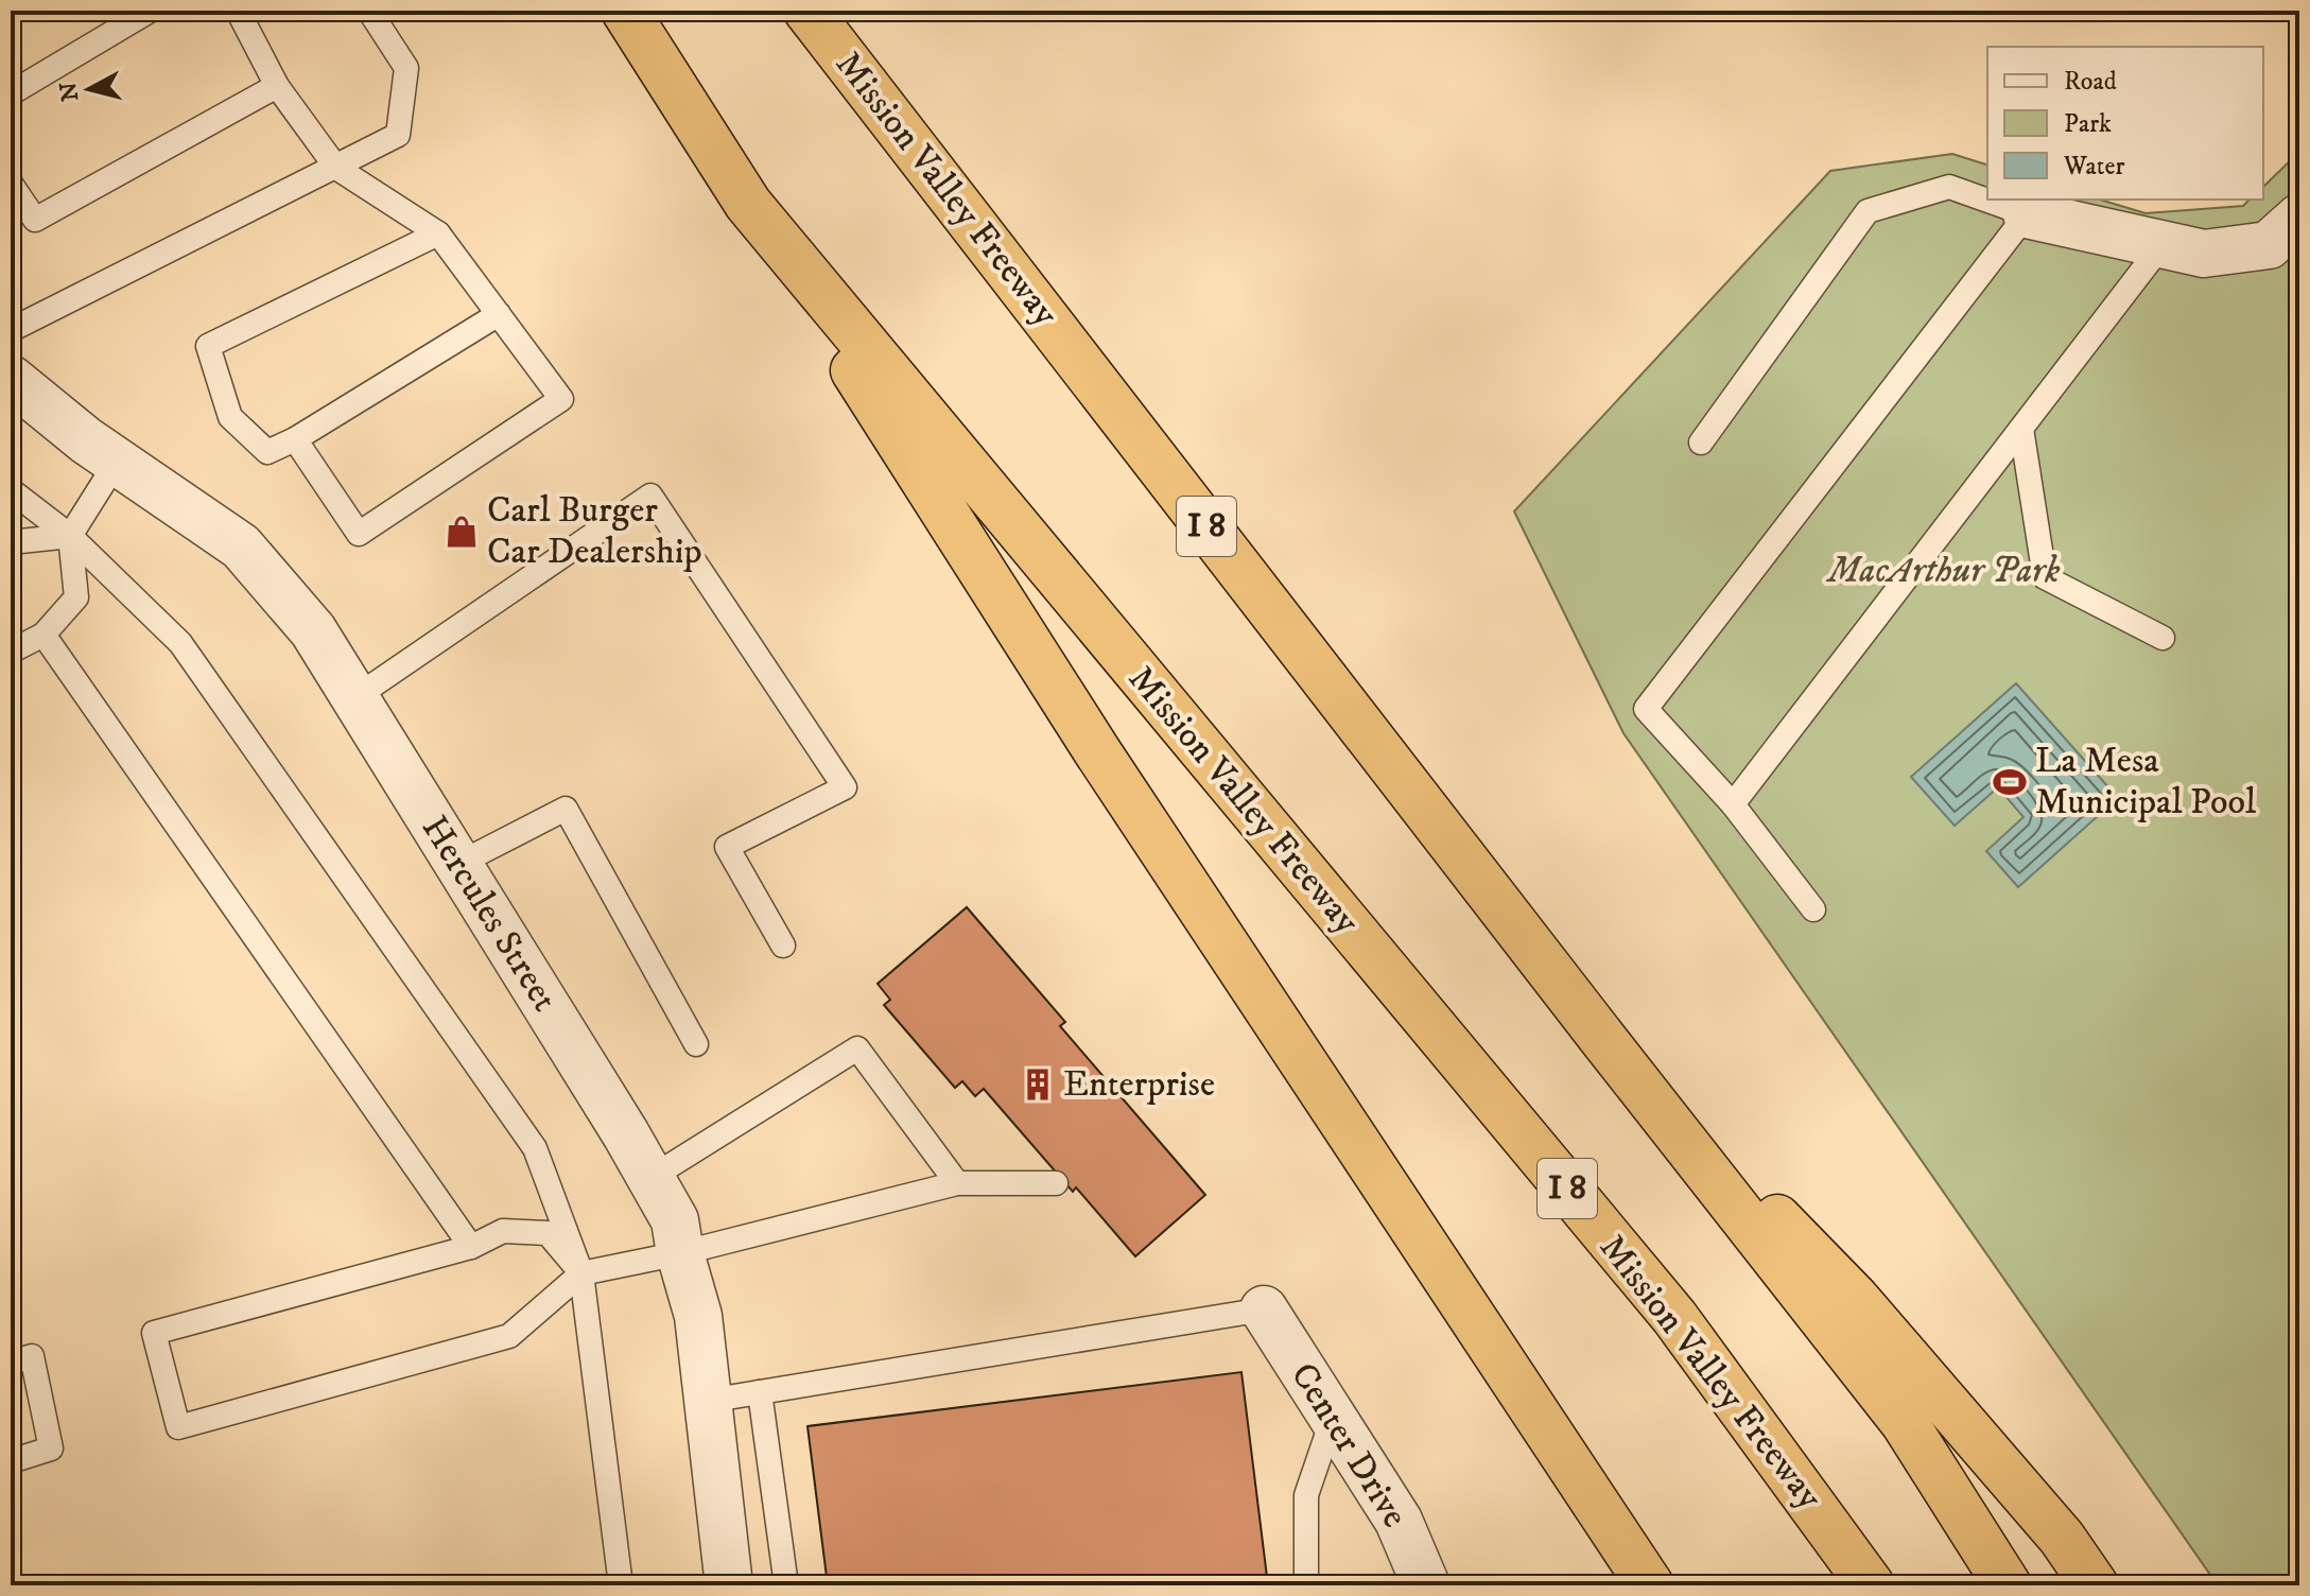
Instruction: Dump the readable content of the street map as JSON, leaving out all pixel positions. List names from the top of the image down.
{
  "streets": {
    "highway": ["Mission Valley Freeway", "I 8"],
    "street": ["Hercules Street", "Center Drive"]
  },
  "parks": ["MacArthur Park"],
  "places": {
    "shop": ["Carl Burger Car Dealership"],
    "sports": ["La Mesa Municipal Pool"],
    "building": ["Enterprise"]
  },
  "legend": ["Road", "Park", "Water"],
  "north": "left"
}
